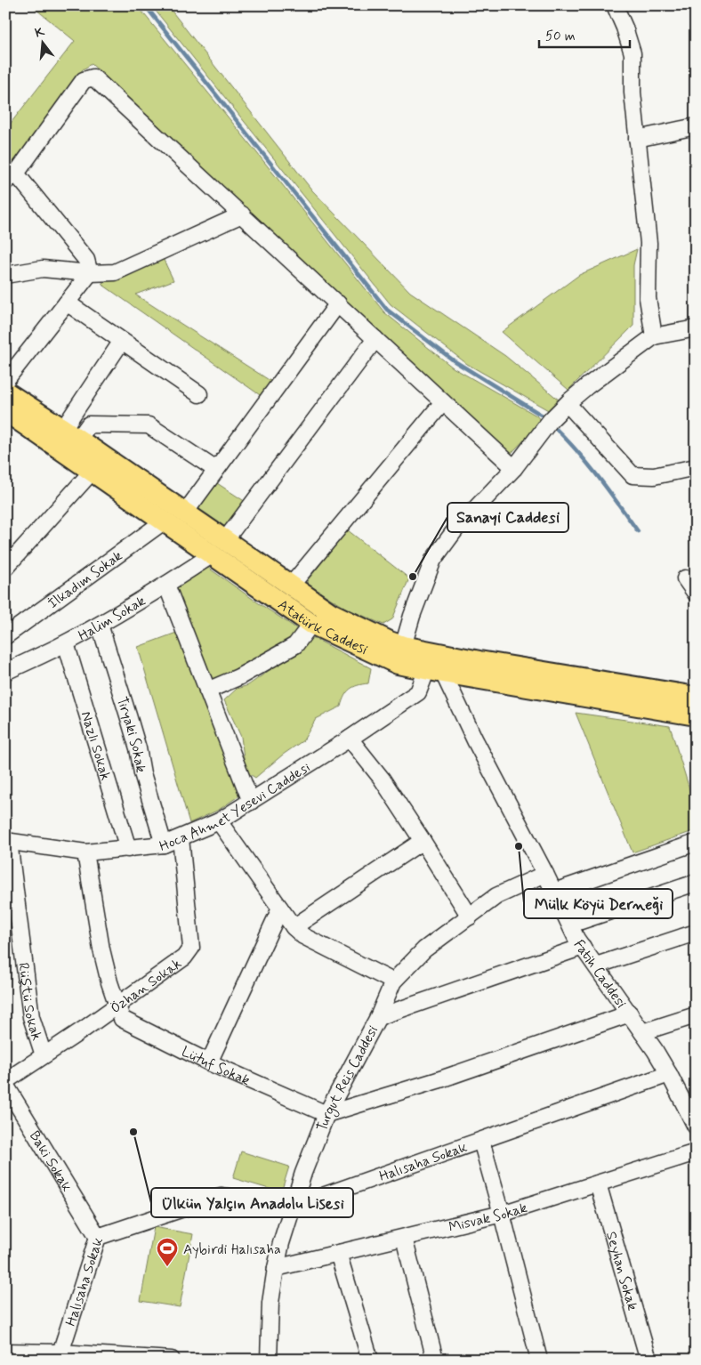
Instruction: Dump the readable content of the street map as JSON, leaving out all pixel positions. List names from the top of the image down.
{
  "streets": {
    "main road": ["Atatürk Caddesi"],
    "street": [
      "İlkadım Sokak",
      "Halim Sokak",
      "Tiryaki Sokak",
      "Nazlı Sokak",
      "Hoca Ahmet Yesevi Caddesi",
      "Fatih Caddesi",
      "Özhan Sokak",
      "Rüştü Sokak",
      "Lütuf Sokak",
      "Turgut Reis Caddesi",
      "Baki Sokak",
      "Halısaha Sokak",
      "Misvak Sokak",
      "Seyhan Sokak"
    ]
  },
  "crossings": [
    ["İlkadım Sokak", "Atatürk Caddesi"],
    ["Halim Sokak", "Atatürk Caddesi"],
    ["Halim Sokak", "Tiryaki Sokak"],
    ["Halim Sokak", "Nazlı Sokak"],
    ["Atatürk Caddesi", "Hoca Ahmet Yesevi Caddesi"],
    ["Atatürk Caddesi", "Fatih Caddesi"],
    ["Tiryaki Sokak", "Hoca Ahmet Yesevi Caddesi"],
    ["Nazlı Sokak", "Hoca Ahmet Yesevi Caddesi"],
    ["Hoca Ahmet Yesevi Caddesi", "Fatih Caddesi"],
    ["Hoca Ahmet Yesevi Caddesi", "Özhan Sokak"],
    ["Hoca Ahmet Yesevi Caddesi", "Rüştü Sokak"],
    ["Hoca Ahmet Yesevi Caddesi", "Lütuf Sokak"],
    ["Fatih Caddesi", "Turgut Reis Caddesi"],
    ["Fatih Caddesi", "Halısaha Sokak"],
    ["Özhan Sokak", "Rüştü Sokak"],
    ["Özhan Sokak", "Lütuf Sokak"],
    ["Lütuf Sokak", "Turgut Reis Caddesi"],
    ["Turgut Reis Caddesi", "Halısaha Sokak"],
    ["Turgut Reis Caddesi", "Misvak Sokak"],
    ["Baki Sokak", "Halısaha Sokak"],
    ["Misvak Sokak", "Seyhan Sokak"]
  ],
  "places": {
    "other": ["Sanayi Caddesi", "Mülk Köyü Derneği", "Ülkün Yalçın Anadolu Lisesi"],
    "sports": ["Aybirdi Halısaha"]
  },
  "scale_bar": "50 m",
  "north": "top"
}
